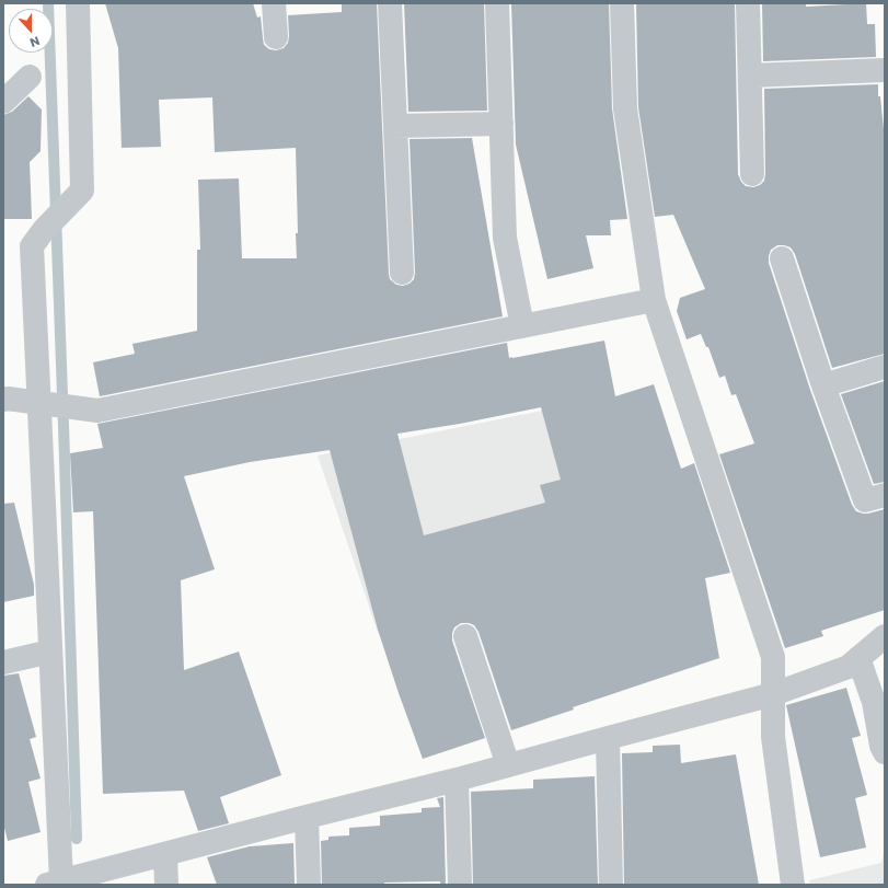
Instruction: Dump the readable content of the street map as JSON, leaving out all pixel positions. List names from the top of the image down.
{
  "north": "bottom"
}
